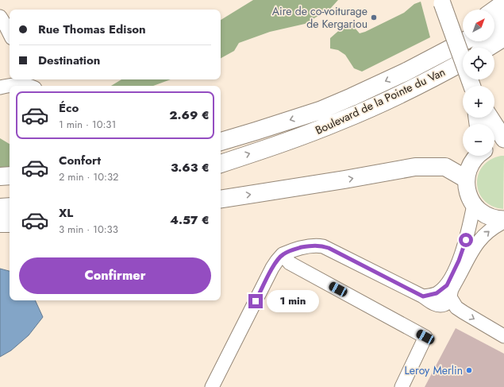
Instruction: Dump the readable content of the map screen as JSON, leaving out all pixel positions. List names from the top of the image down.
{
  "streets": {
    "highway": ["Boulevard de la Pointe du Van"]
  },
  "places": ["Aire de co-voiturage de Kergariou", "Leroy Merlin"],
  "north": "top right",
  "page": {
    "map_buttons": ["+", "−"],
    "banner": ["Rue Thomas Edison", "Destination"],
    "list": [
      {
        "name": "Éco",
        "note": "1 min · 10:31",
        "value": "2.69 €"
      },
      {
        "name": "Confort",
        "note": "2 min · 10:32",
        "value": "3.63 €"
      },
      {
        "name": "XL",
        "note": "3 min · 10:33",
        "value": "4.57 €"
      }
    ],
    "buttons": "Confirmer",
    "bubble": "1 min"
  }
}
